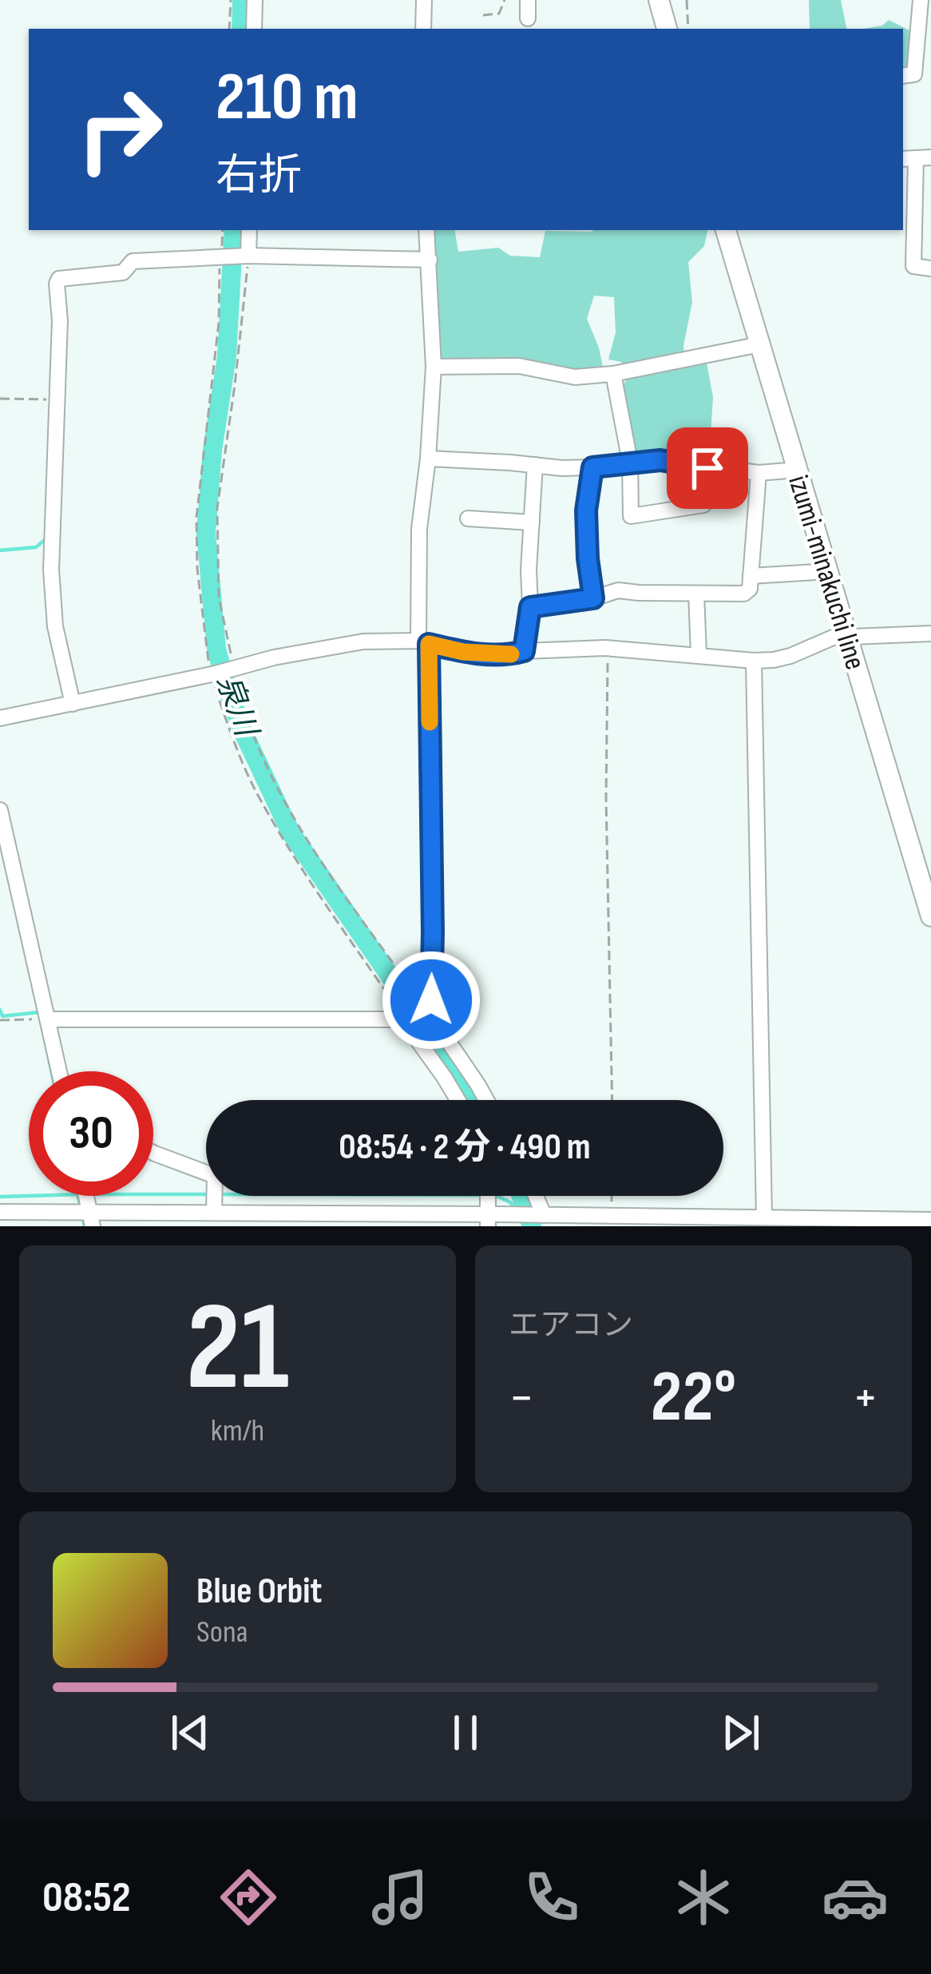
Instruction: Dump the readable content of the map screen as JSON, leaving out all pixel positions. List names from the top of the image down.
{
  "streets": {
    "main road": ["izumi-minakuchi line"]
  },
  "water": ["泉川"],
  "page": {
    "turn": ["210 m", "右折"],
    "limit": "30",
    "trip": "08:54 · 2 分 · 490 m",
    "tile": [
      ["21", "km/h"],
      "エアコン"
    ],
    "heat": ["−", "22°", "+"],
    "song": ["Blue Orbit", "Sona"],
    "tabs": "08:52"
  }
}
